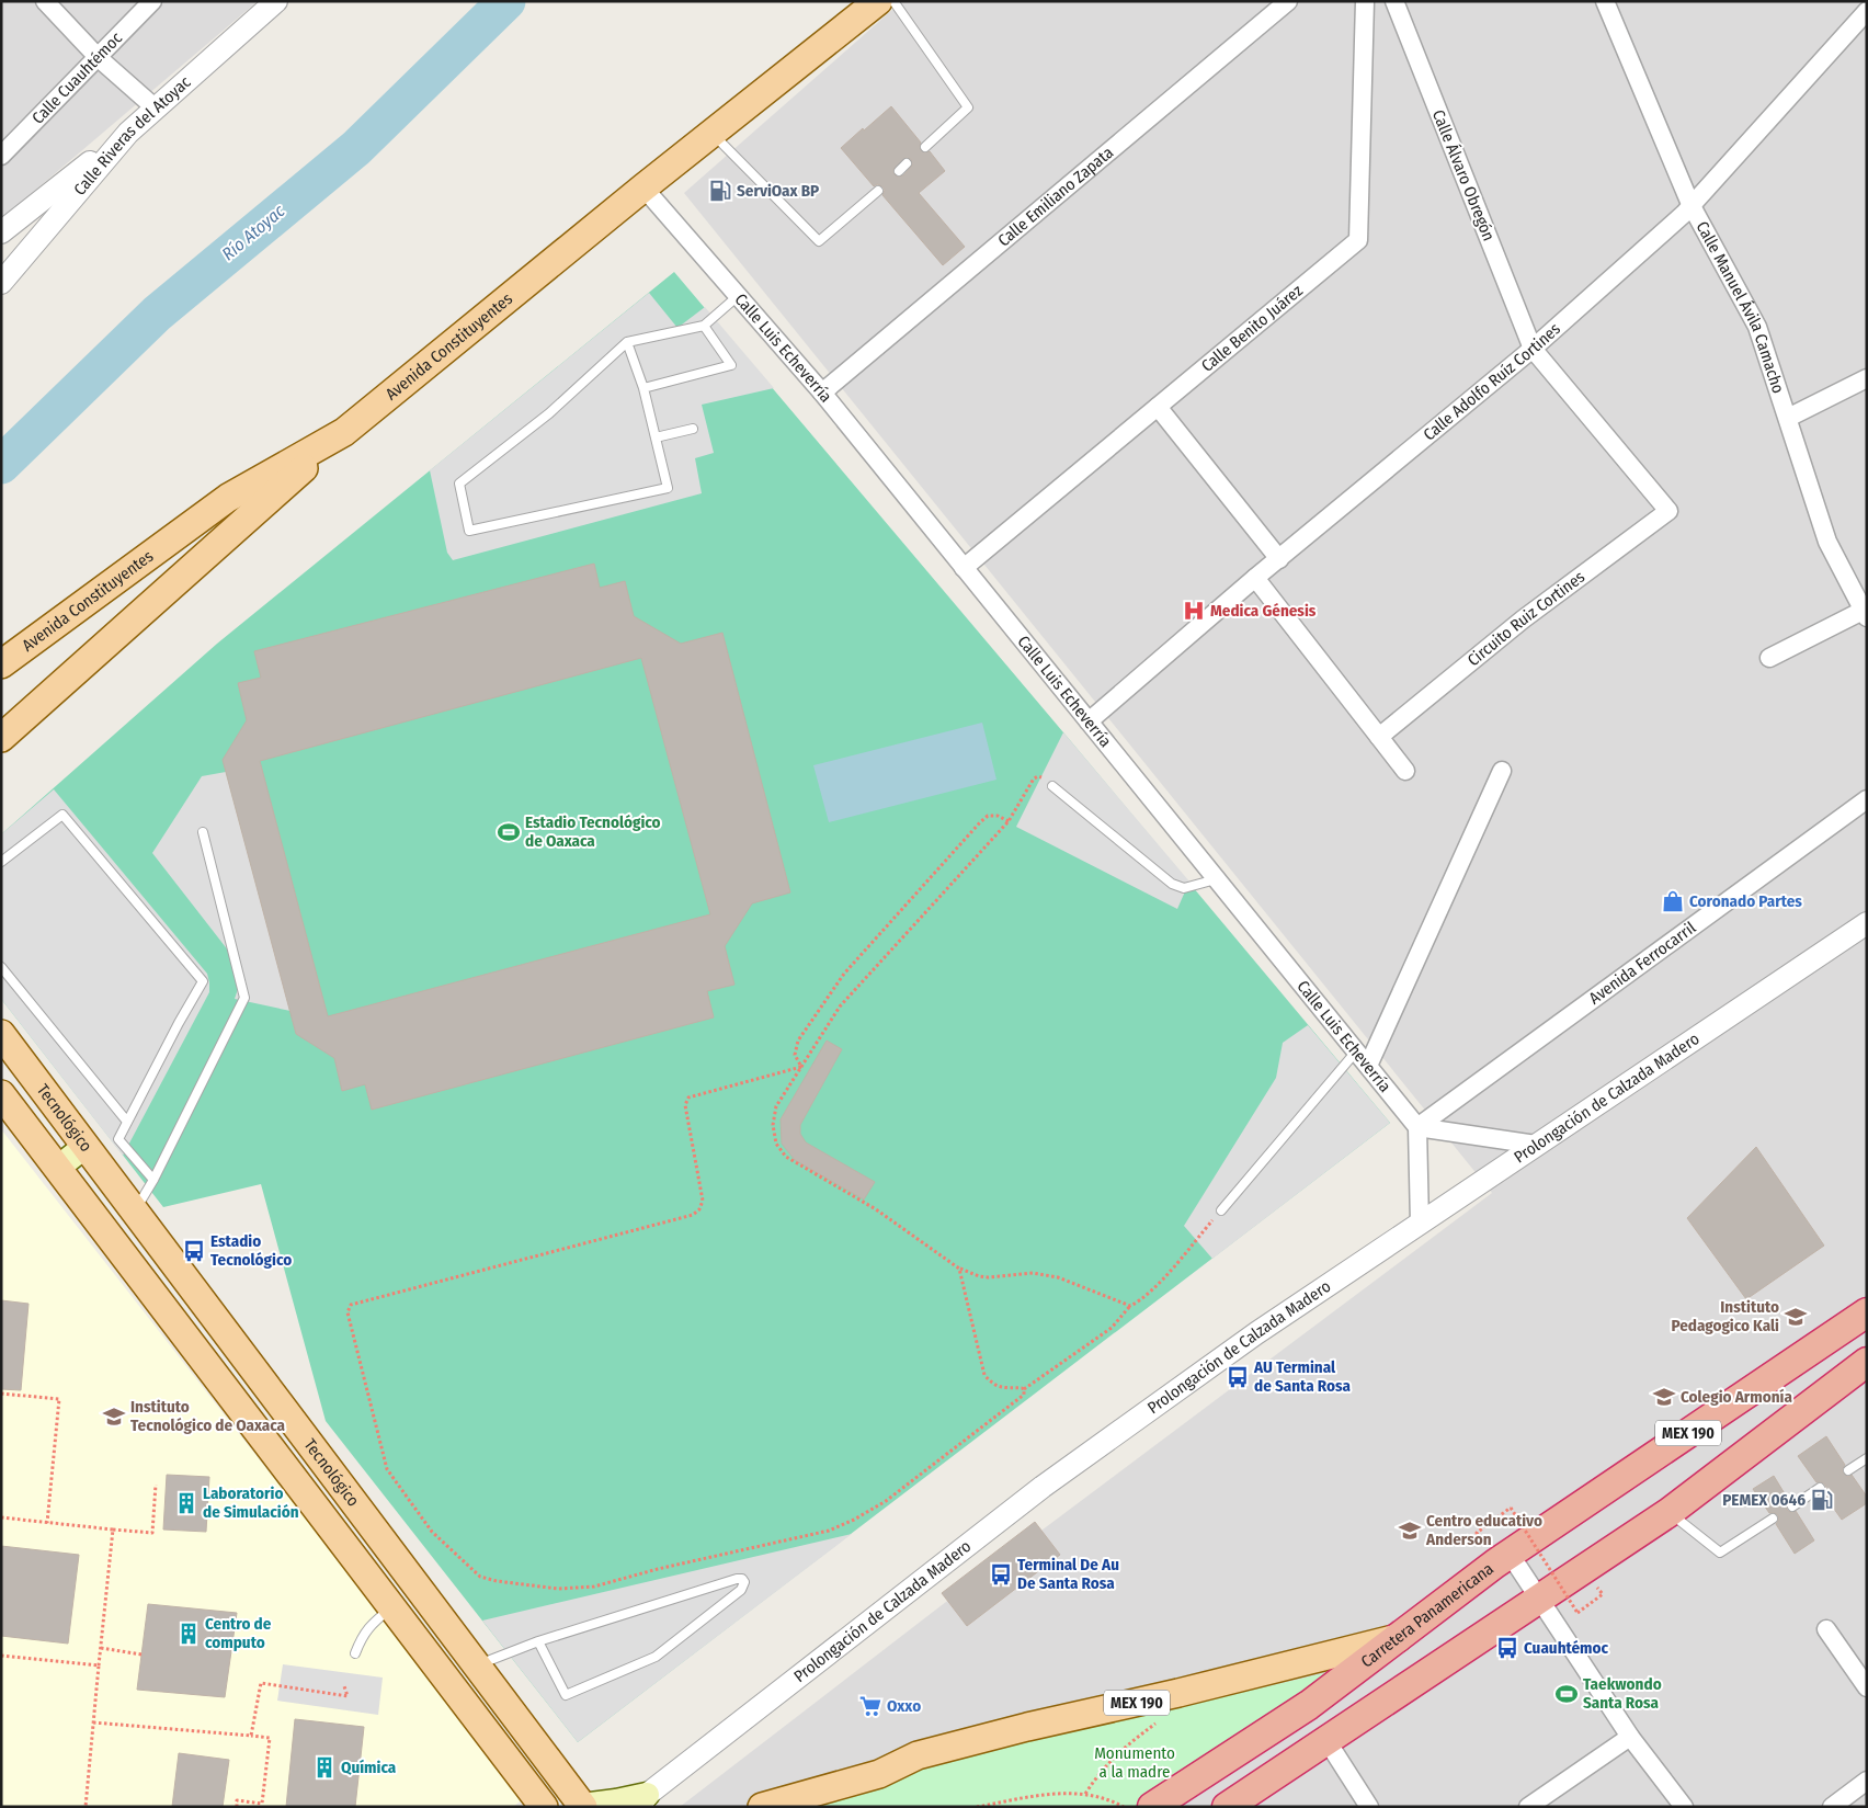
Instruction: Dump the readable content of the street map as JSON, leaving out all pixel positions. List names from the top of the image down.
{
  "streets": {
    "highway": ["MEX 190", "Carretera Panamericana"],
    "main road": ["Avenida Constituyentes", "Tecnológico"],
    "street": [
      "Calle Cuauhtémoc",
      "Calle Riveras del Atoyac",
      "Calle Álvaro Obregón",
      "Calle Emiliano Zapata",
      "Calle Manuel Ávila Camacho",
      "Calle Benito Juárez",
      "Calle Luis Echeverría",
      "Calle Adolfo Ruíz Cortines",
      "Circuito Ruiz Cortines",
      "Avenida Ferrocarril",
      "Prolongación de Calzada Madero"
    ]
  },
  "crossings": [
    ["Calle Álvaro Obregón", "Calle Adolfo Ruíz Cortines"],
    ["Calle Álvaro Obregón", "Circuito Ruiz Cortines"],
    ["Calle Emiliano Zapata", "Calle Luis Echeverría"],
    ["Calle Manuel Ávila Camacho", "Calle Adolfo Ruíz Cortines"],
    ["Calle Benito Juárez", "Calle Luis Echeverría"],
    ["Avenida Constituyentes", "Calle Luis Echeverría"],
    ["Calle Luis Echeverría", "Calle Adolfo Ruíz Cortines"],
    ["Calle Luis Echeverría", "Avenida Ferrocarril"],
    ["Calle Adolfo Ruíz Cortines", "Circuito Ruiz Cortines"],
    ["MEX 190", "Carretera Panamericana"]
  ],
  "water": ["Río Atoyac"],
  "parks": ["Monumento a la madre"],
  "places": {
    "fuel station": ["ServiOax BP", "PEMEX 0646"],
    "hospital": ["Medica Génesis"],
    "sports": ["Estadio Tecnológico de Oaxaca", "Taekwondo Santa Rosa"],
    "shop": ["Coronado Partes"],
    "bus stop": [
      "Estadio Tecnológico",
      "AU Terminal de Santa Rosa",
      "Terminal De Au De Santa Rosa",
      "Cuauhtémoc"
    ],
    "school or university": [
      "Instituto Pedagogico Kali",
      "Colegio Armonía",
      "Instituto Tecnológico de Oaxaca",
      "Centro educativo Anderson"
    ],
    "building": ["Laboratorio de Simulación", "Centro de computo", "Química"],
    "supermarket": ["Oxxo"]
  }
}
